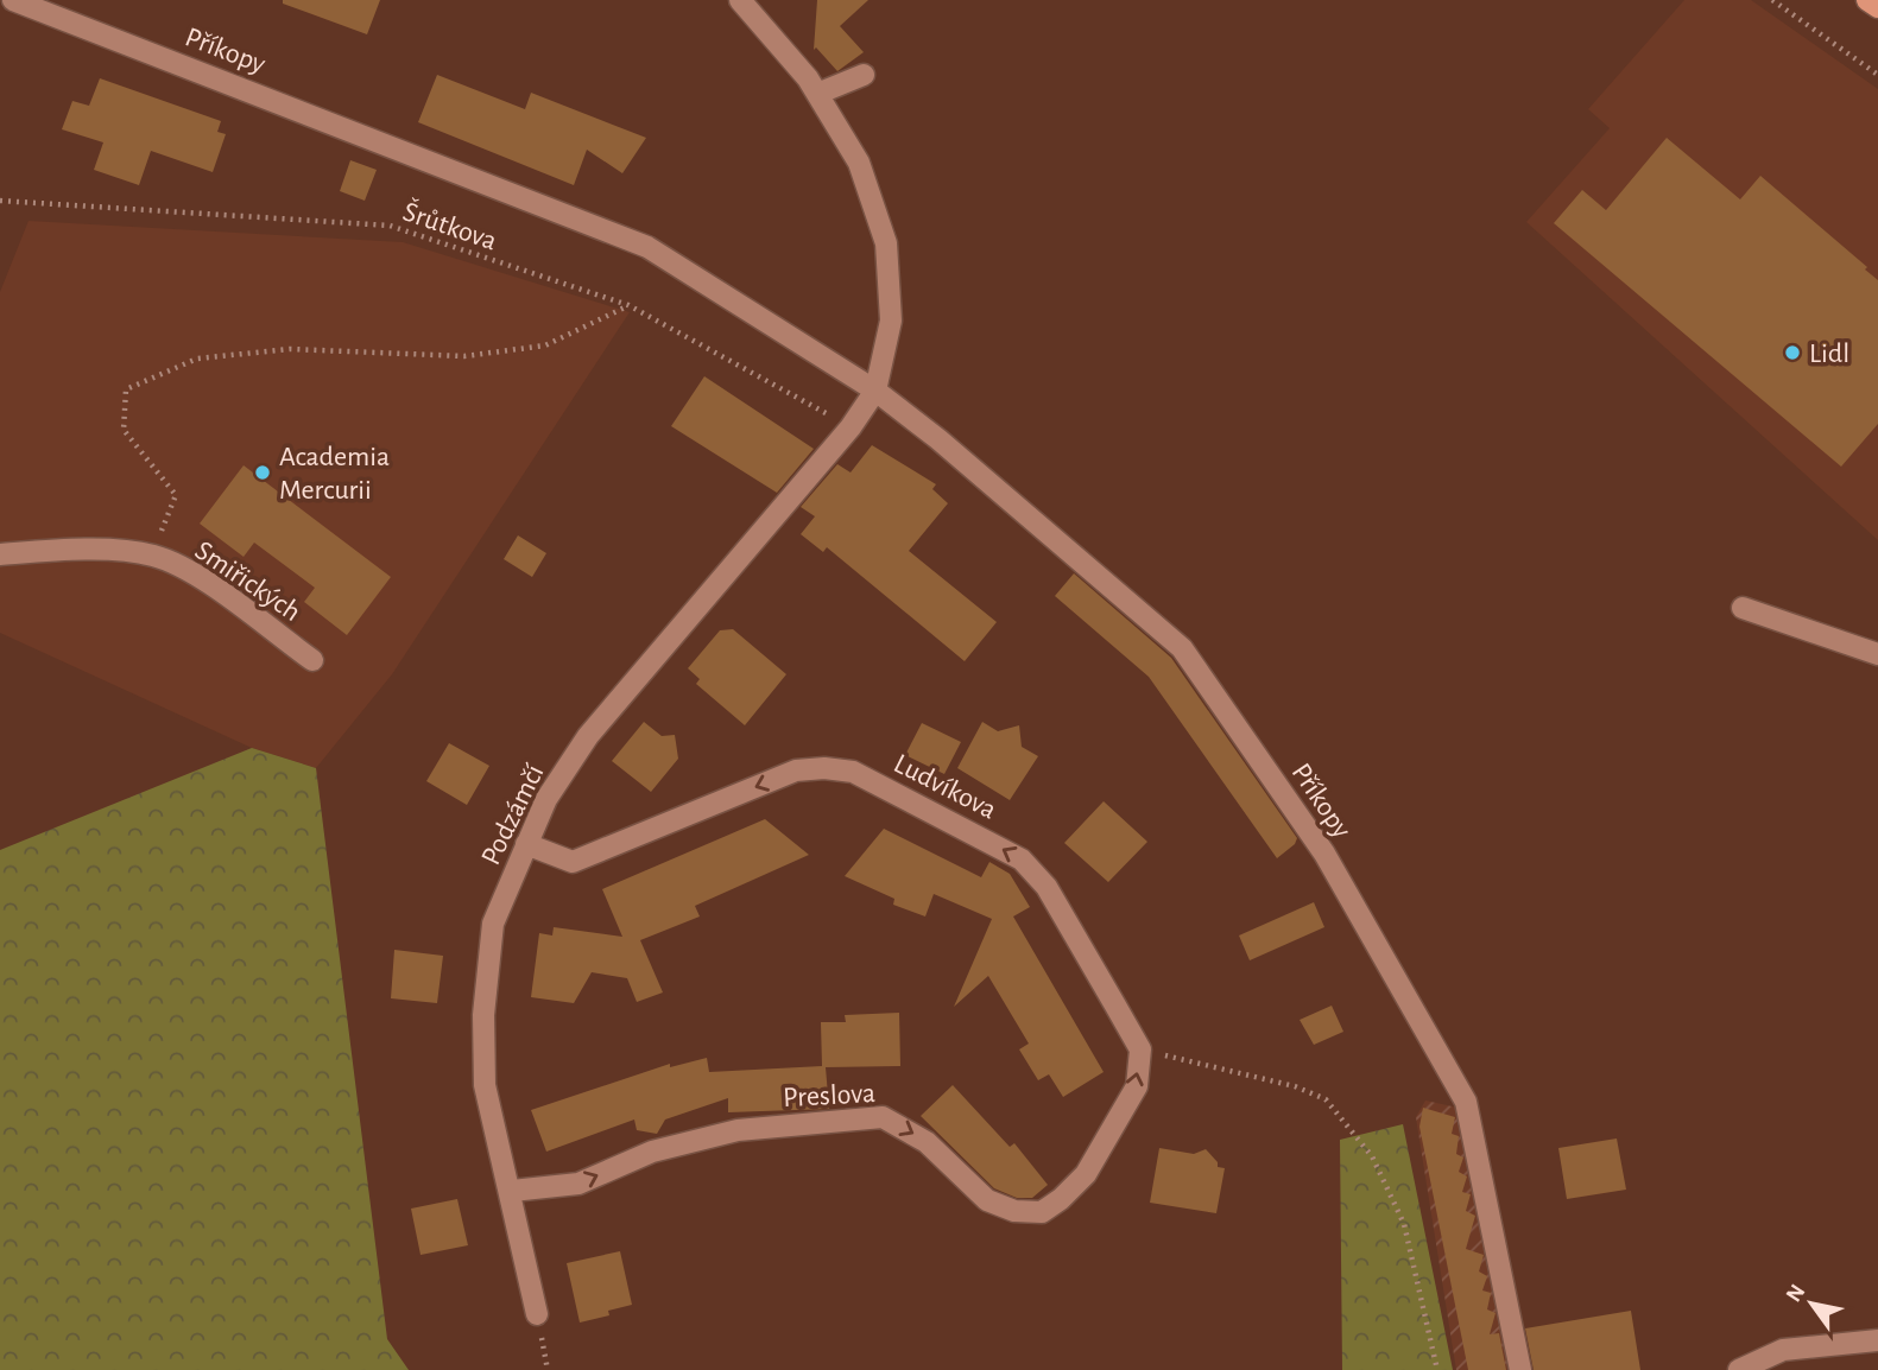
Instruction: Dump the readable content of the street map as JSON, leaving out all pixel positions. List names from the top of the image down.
{
  "streets": {
    "street": [
      "Příkopy",
      "Smiřických",
      "Ludvíkova",
      "Podzámčí",
      "Preslova"
    ],
    "path": ["Šrůtkova"]
  },
  "crossings": [
    ["Příkopy", "Podzámčí"],
    ["Šrůtkova", "Podzámčí"],
    ["Ludvíkova", "Podzámčí"],
    ["Ludvíkova", "Preslova"],
    ["Podzámčí", "Preslova"]
  ],
  "one_way": ["Ludvíkova", "Preslova"],
  "places": ["Lidl", "Academia Mercurii"],
  "north": "top left"
}
